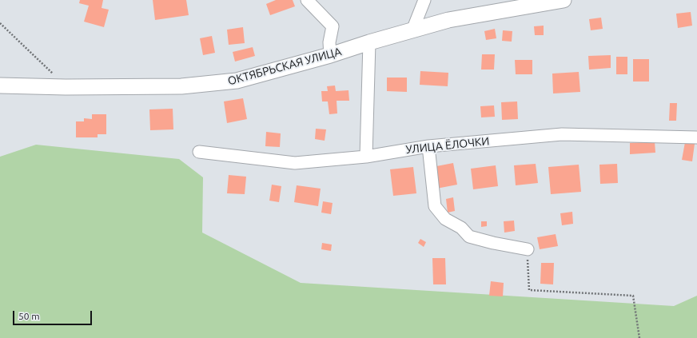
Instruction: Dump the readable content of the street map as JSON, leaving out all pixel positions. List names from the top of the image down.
{
  "streets": {
    "street": ["ОКТЯБРЬСКАЯ УЛИЦА", "УЛИЦА ЁЛОЧКИ"]
  },
  "scale_bar": "50 m"
}
